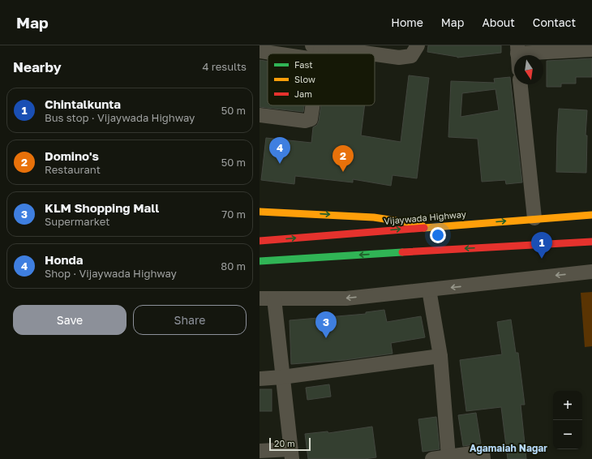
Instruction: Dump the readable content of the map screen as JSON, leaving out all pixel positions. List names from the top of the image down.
{
  "streets": {
    "main road": ["Vijaywada Highway"]
  },
  "districts": ["Agamaiah Nagar"],
  "legend": ["Fast", "Slow", "Jam"],
  "scale_bar": "20 m",
  "north": "bottom",
  "page": {
    "header": "Map",
    "nav": [
      "Home",
      "Map",
      "About",
      "Contact"
    ],
    "heading": ["Nearby", "4 results"],
    "list": [
      {
        "mark": "1",
        "name": "Chintalkunta",
        "note": "Bus stop · Vijaywada Highway",
        "value": "50 m"
      },
      {
        "mark": "2",
        "name": "Domino's",
        "note": "Restaurant",
        "value": "50 m"
      },
      {
        "mark": "3",
        "name": "KLM Shopping Mall",
        "note": "Supermarket",
        "value": "70 m"
      },
      {
        "mark": "4",
        "name": "Honda",
        "note": "Shop · Vijaywada Highway",
        "value": "80 m"
      }
    ],
    "pins": [
      "4",
      "2",
      "1",
      "3"
    ],
    "buttons": ["Save", "Share"],
    "map_buttons": ["+", "−"],
    "scale": "20 m"
  }
}
